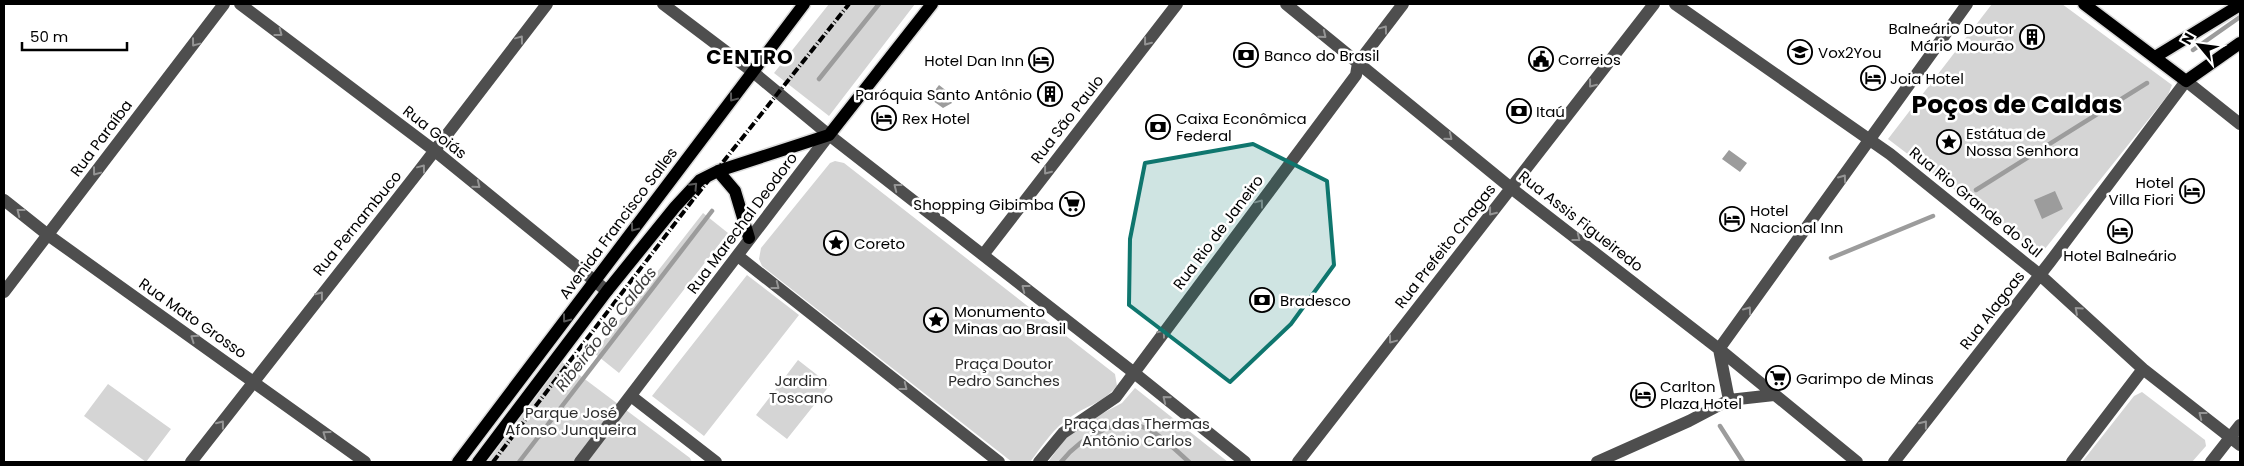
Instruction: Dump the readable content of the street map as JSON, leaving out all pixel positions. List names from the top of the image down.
{
  "streets": {
    "main road": ["Avenida Francisco Salles", "Rua Marechal Deodoro"],
    "street": [
      "Rua São Paulo",
      "Rua Goiás",
      "Rua Paraíba",
      "Rua Rio Grande do Sul",
      "Rua Assis Figueiredo",
      "Rua Pernambuco",
      "Rua Rio de Janeiro",
      "Rua Prefeito Chagas",
      "Rua Alagoas",
      "Rua Mato Grosso"
    ]
  },
  "crossings": [
    ["Rua Goiás", "Rua Pernambuco"],
    ["Rua Goiás", "Avenida Francisco Salles"],
    ["Rua Paraíba", "Rua Mato Grosso"],
    ["Rua Rio Grande do Sul", "Rua Alagoas"],
    ["Rua Assis Figueiredo", "Rua Rio de Janeiro"],
    ["Rua Assis Figueiredo", "Rua Prefeito Chagas"],
    ["Rua Pernambuco", "Rua Mato Grosso"]
  ],
  "one_way": [
    "Rua São Paulo",
    "Rua Goiás",
    "Rua Paraíba",
    "Rua Rio Grande do Sul",
    "Rua Assis Figueiredo",
    "Rua Pernambuco",
    "Rua Rio de Janeiro",
    "Rua Prefeito Chagas",
    "Rua Alagoas",
    "Rua Mato Grosso"
  ],
  "districts": ["CENTRO", "Poços de Caldas"],
  "water": ["Ribeirão de Caldas"],
  "parks": [
    "Praça Doutor Pedro Sanches",
    "Jardim Toscano",
    "Parque José Afonso Junqueira",
    "Praça das Thermas Antônio Carlos"
  ],
  "places": {
    "building": ["Balneário Doutor Mário Mourão", "Paróquia Santo Antônio"],
    "school or university": ["Vox2You"],
    "bank": [
      "Banco do Brasil",
      "Itaú",
      "Caixa Econômica Federal",
      "Bradesco"
    ],
    "public building": ["Correios"],
    "hotel": [
      "Hotel Dan Inn",
      "Joia Hotel",
      "Rex Hotel",
      "Hotel Villa Fiori",
      "Hotel Nacional Inn",
      "Hotel Balneário",
      "Carlton Plaza Hotel"
    ],
    "place": ["Estátua de Nossa Senhora", "Coreto", "Monumento Minas ao Brasil"],
    "supermarket": ["Shopping Gibimba", "Garimpo de Minas"]
  },
  "scale_bar": "50 m",
  "north": "top left"
}
